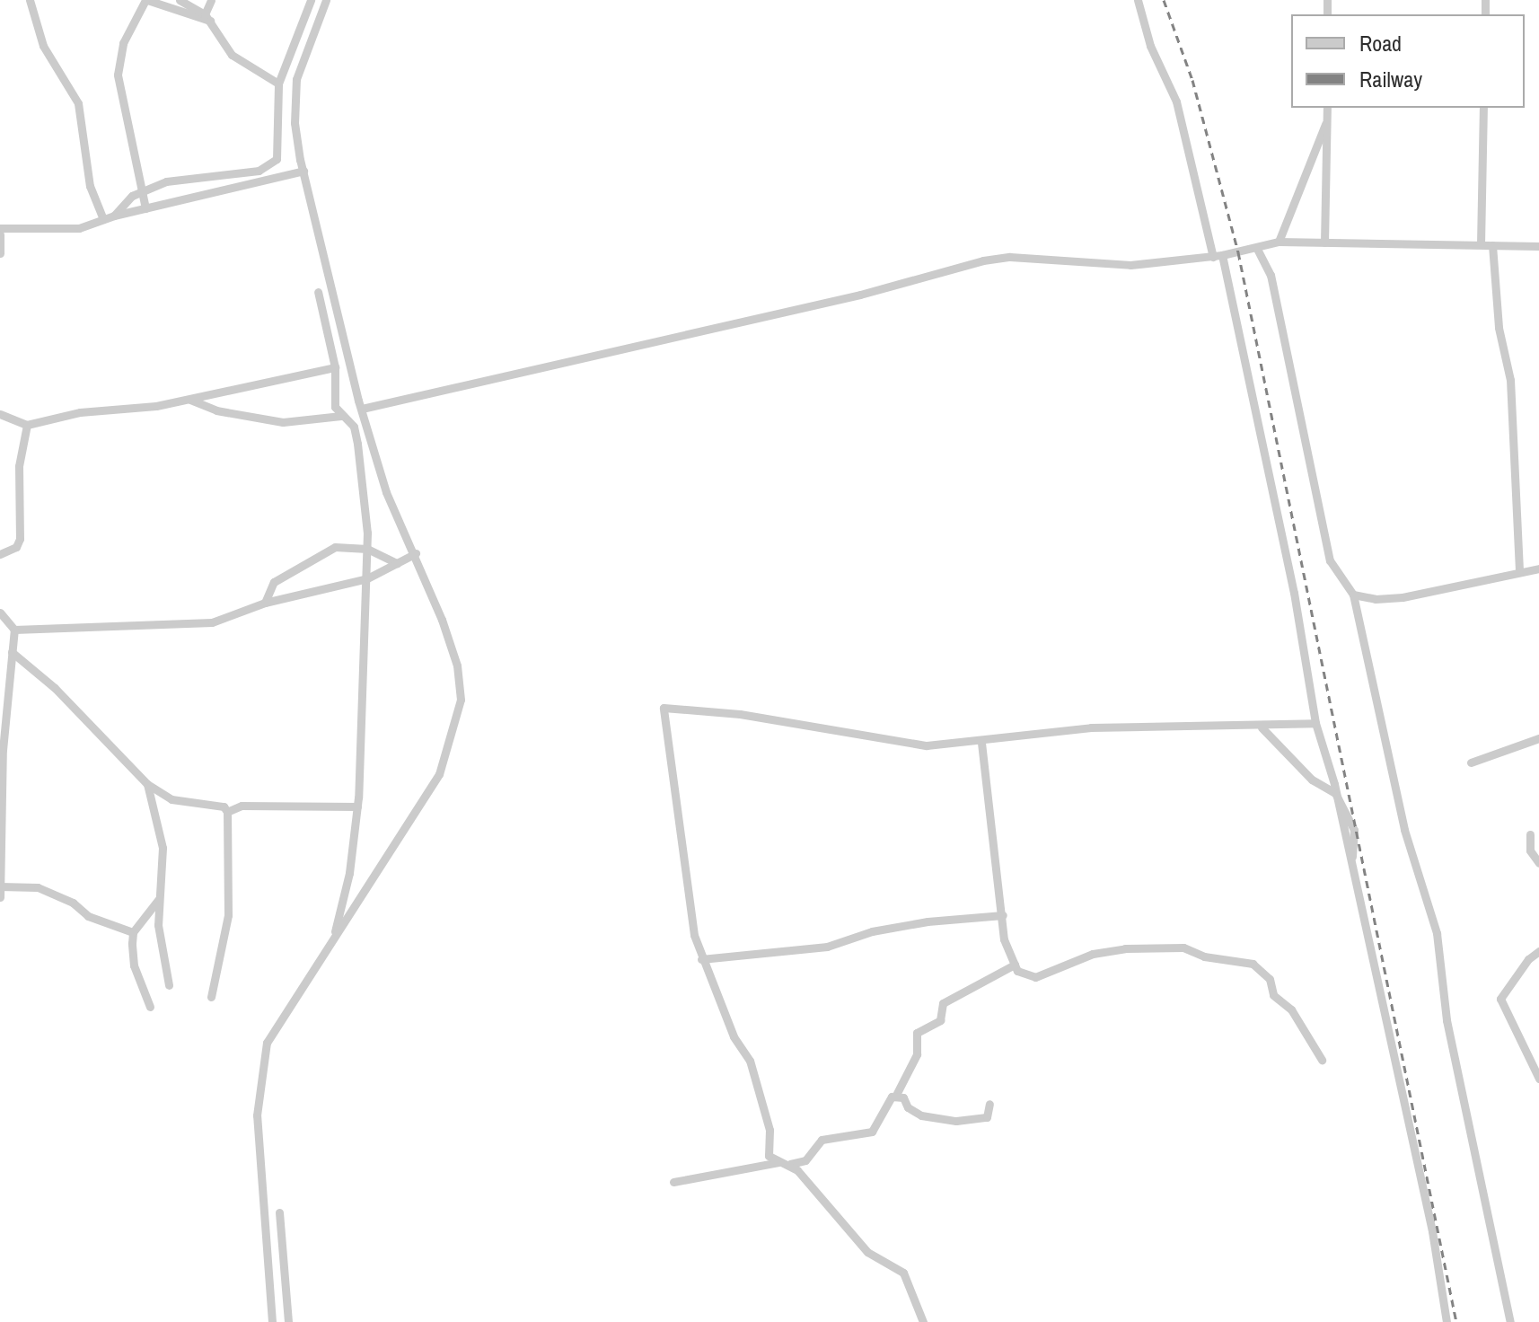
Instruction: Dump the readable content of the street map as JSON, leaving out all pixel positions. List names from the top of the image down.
{
  "legend": ["Road", "Railway"]
}
